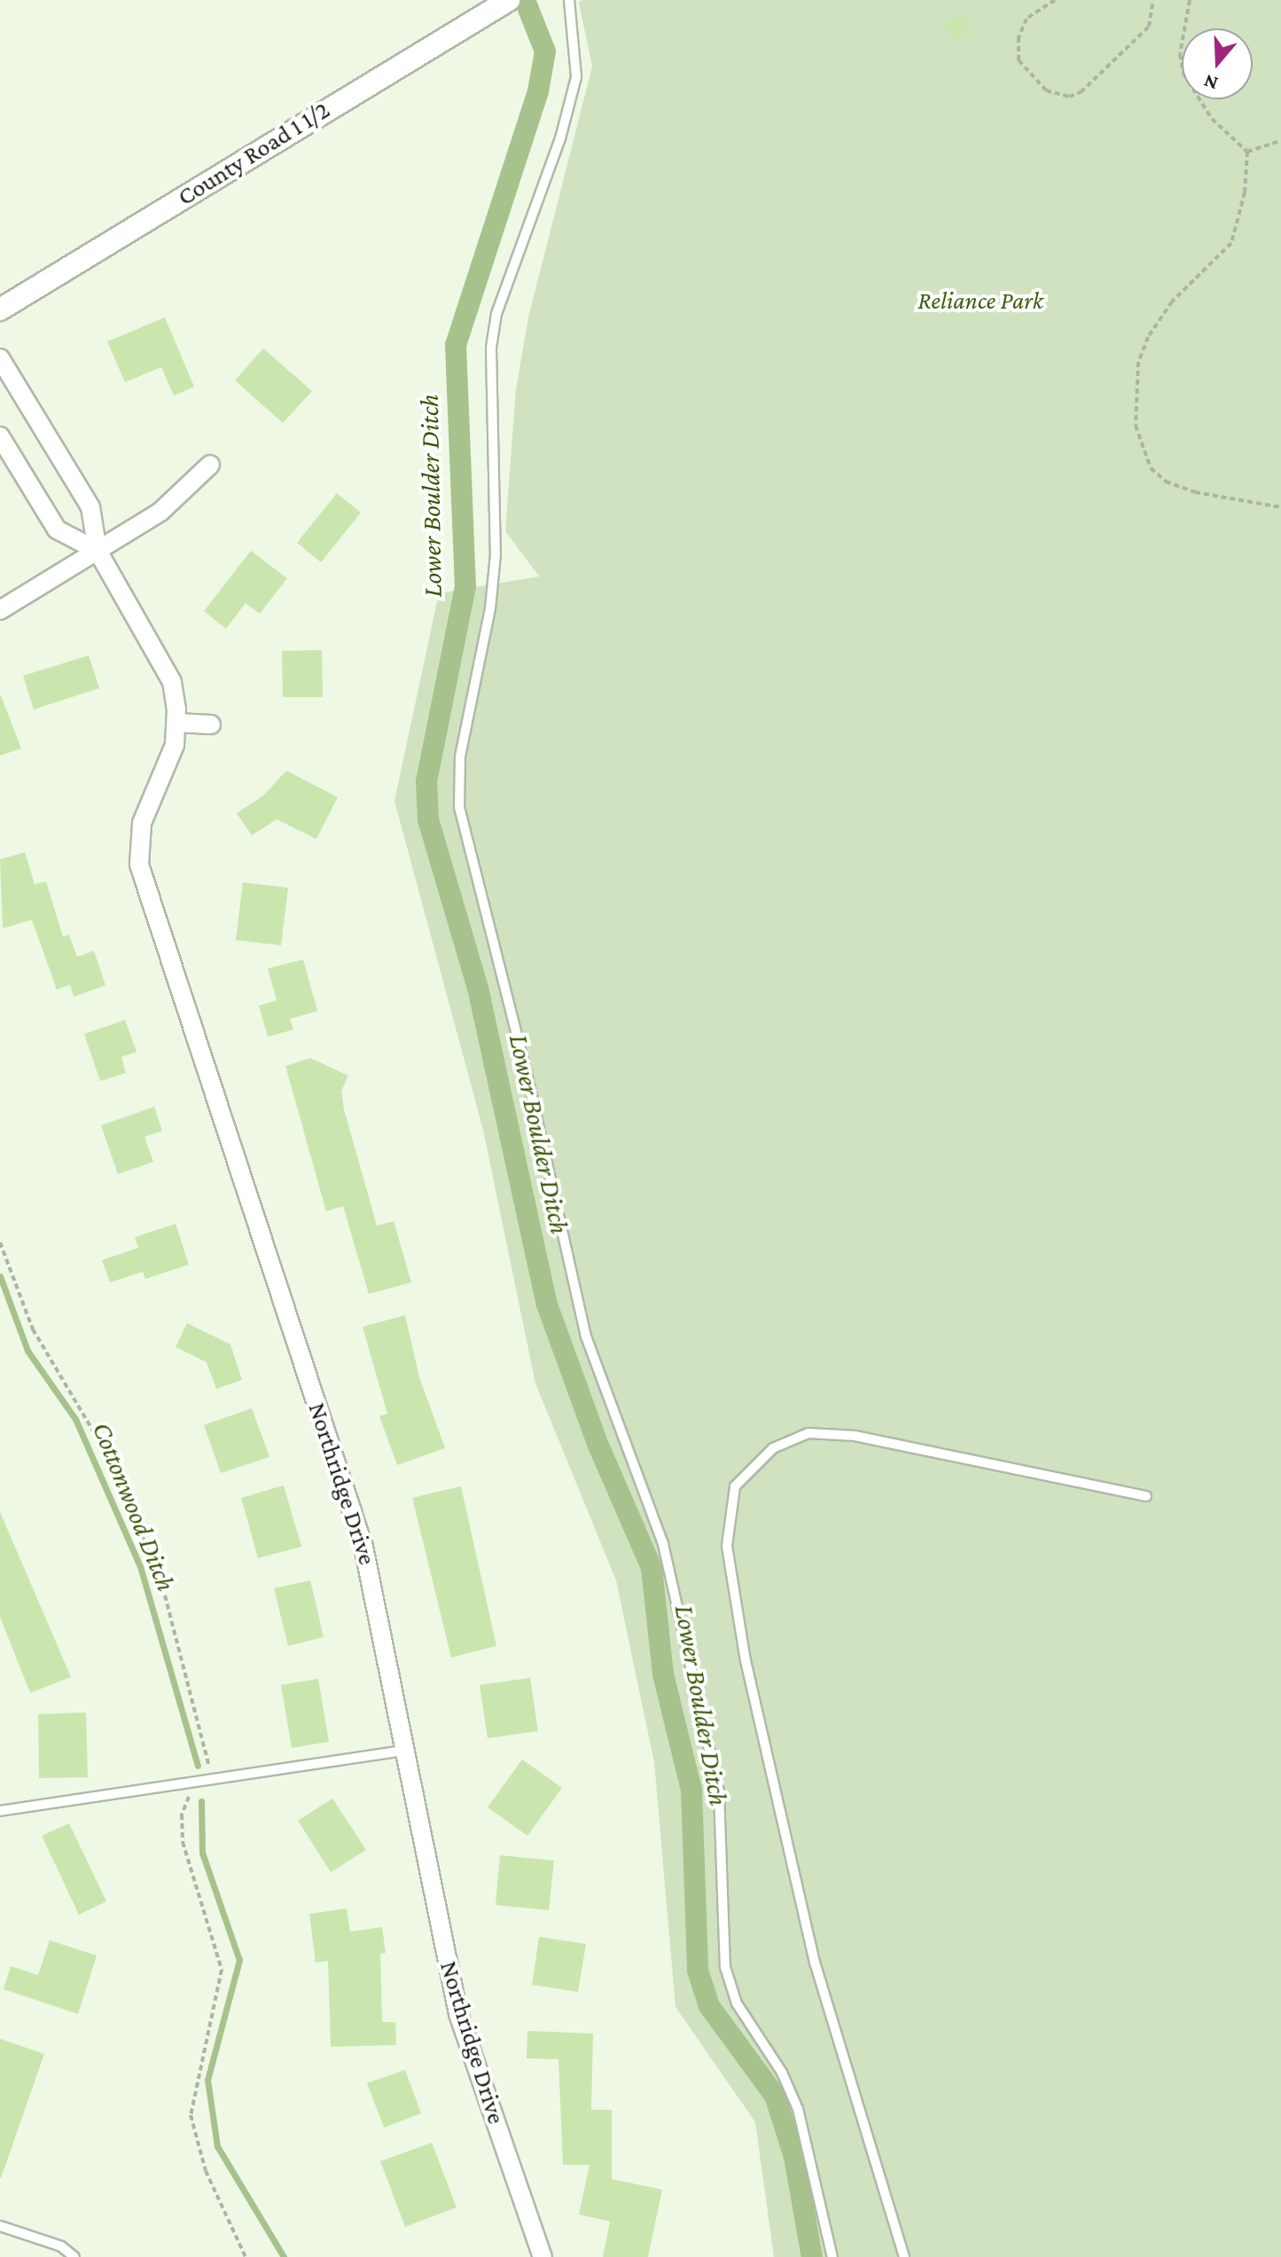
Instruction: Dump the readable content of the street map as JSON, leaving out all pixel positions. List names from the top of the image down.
{
  "streets": {
    "street": ["County Road 1 1/2", "Northridge Drive"]
  },
  "water": ["Lower Boulder Ditch", "Cottonwood Ditch"],
  "parks": ["Reliance Park"],
  "north": "bottom"
}
